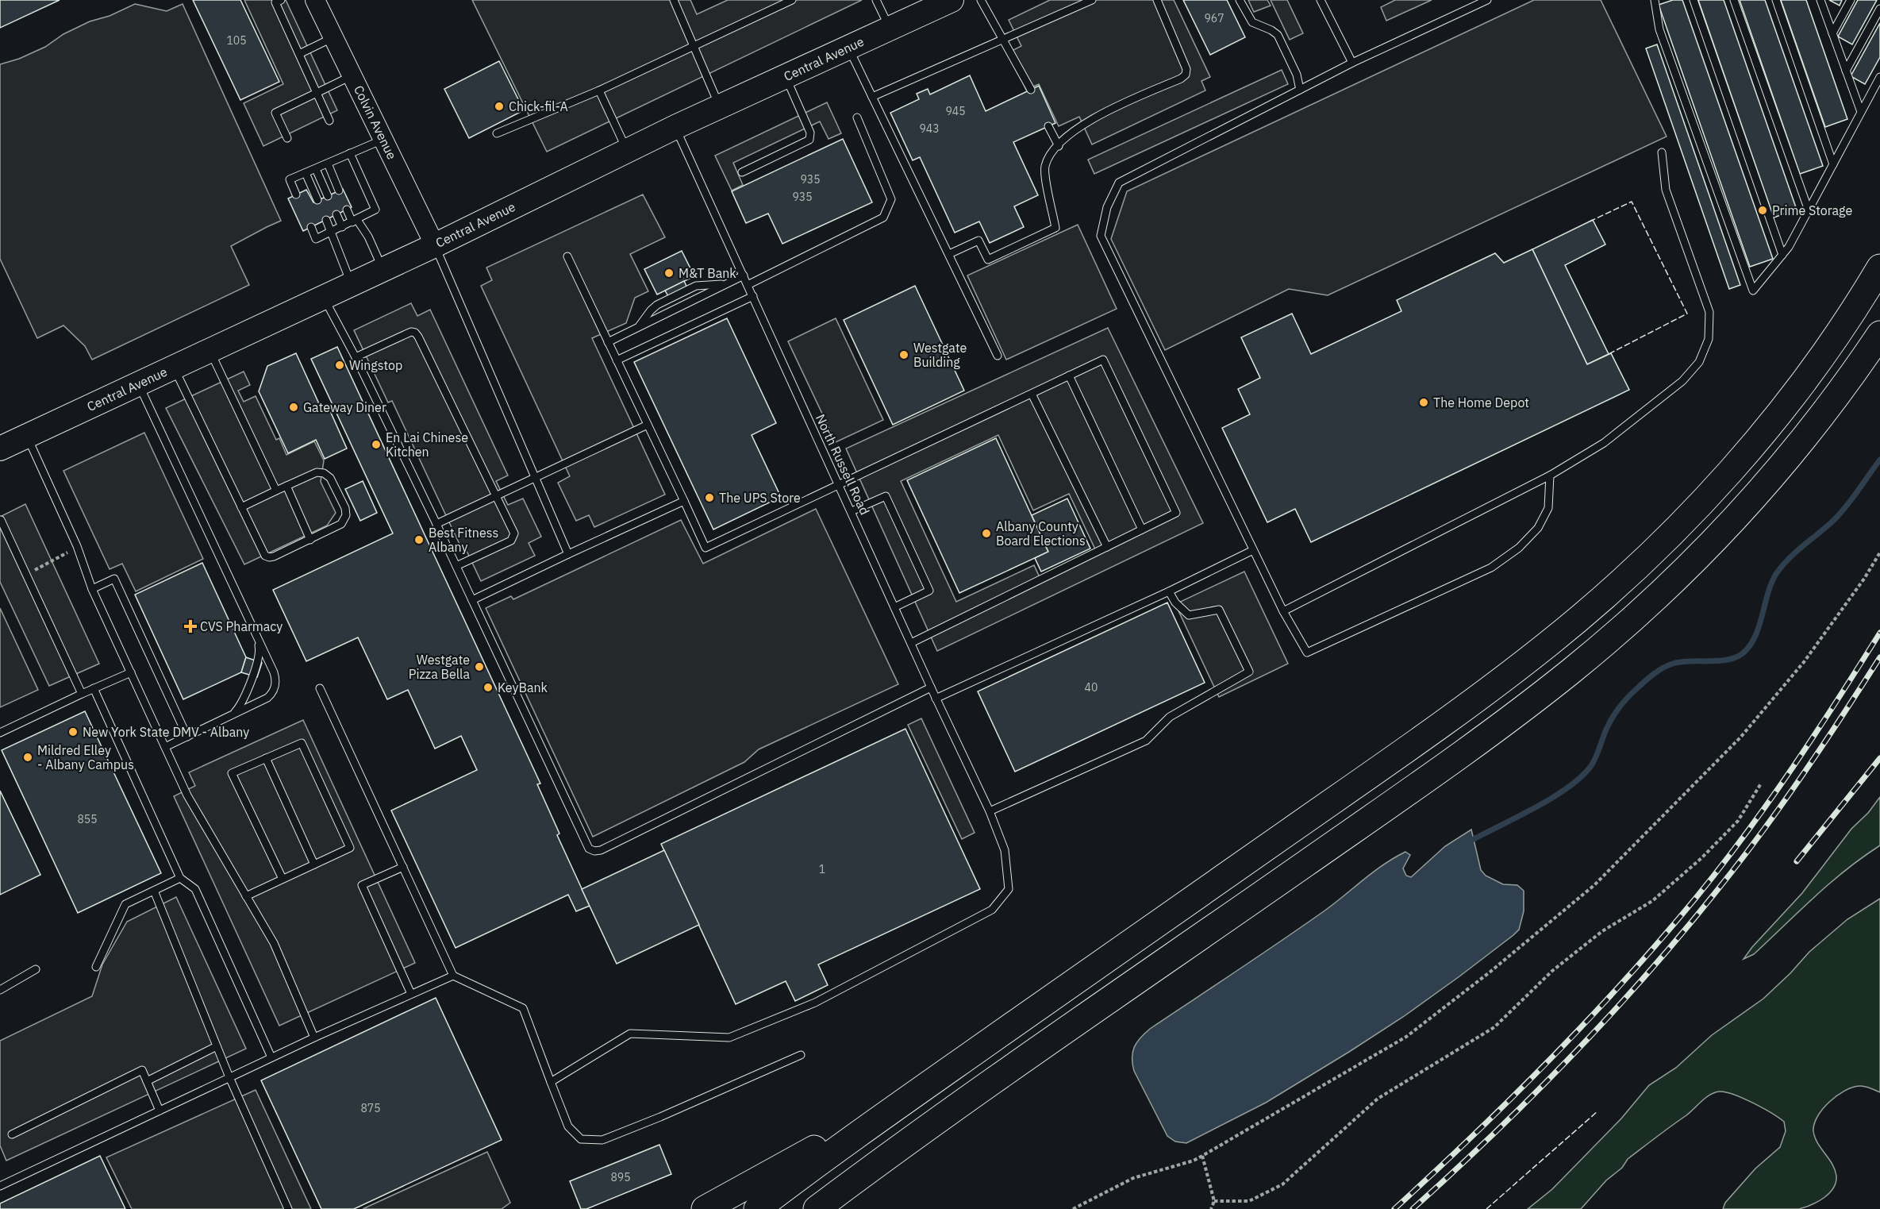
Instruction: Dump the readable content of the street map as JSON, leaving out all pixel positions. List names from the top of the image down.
{
  "streets": {
    "main road": ["Central Avenue"],
    "street": ["Colvin Avenue"],
    "lane": ["North Russell Road"]
  },
  "crossings": [
    ["Central Avenue", "Colvin Avenue"],
    ["Central Avenue", "North Russell Road"]
  ],
  "places": {
    "other": [
      "Chick-fil-A",
      "Prime Storage",
      "M&T Bank",
      "Westgate Building",
      "Wingstop",
      "The Home Depot",
      "Gateway Diner",
      "En Lai Chinese Kitchen",
      "The UPS Store",
      "Albany County Board Elections",
      "Best Fitness Albany",
      "Westgate Pizza Bella",
      "KeyBank",
      "New York State DMV - Albany",
      "Mildred Elley - Albany Campus"
    ],
    "health": ["CVS Pharmacy"]
  },
  "house_numbers": [
    "967",
    "105",
    "945",
    "943",
    "935",
    "935",
    "40",
    "855",
    "1",
    "875",
    "895"
  ]
}
